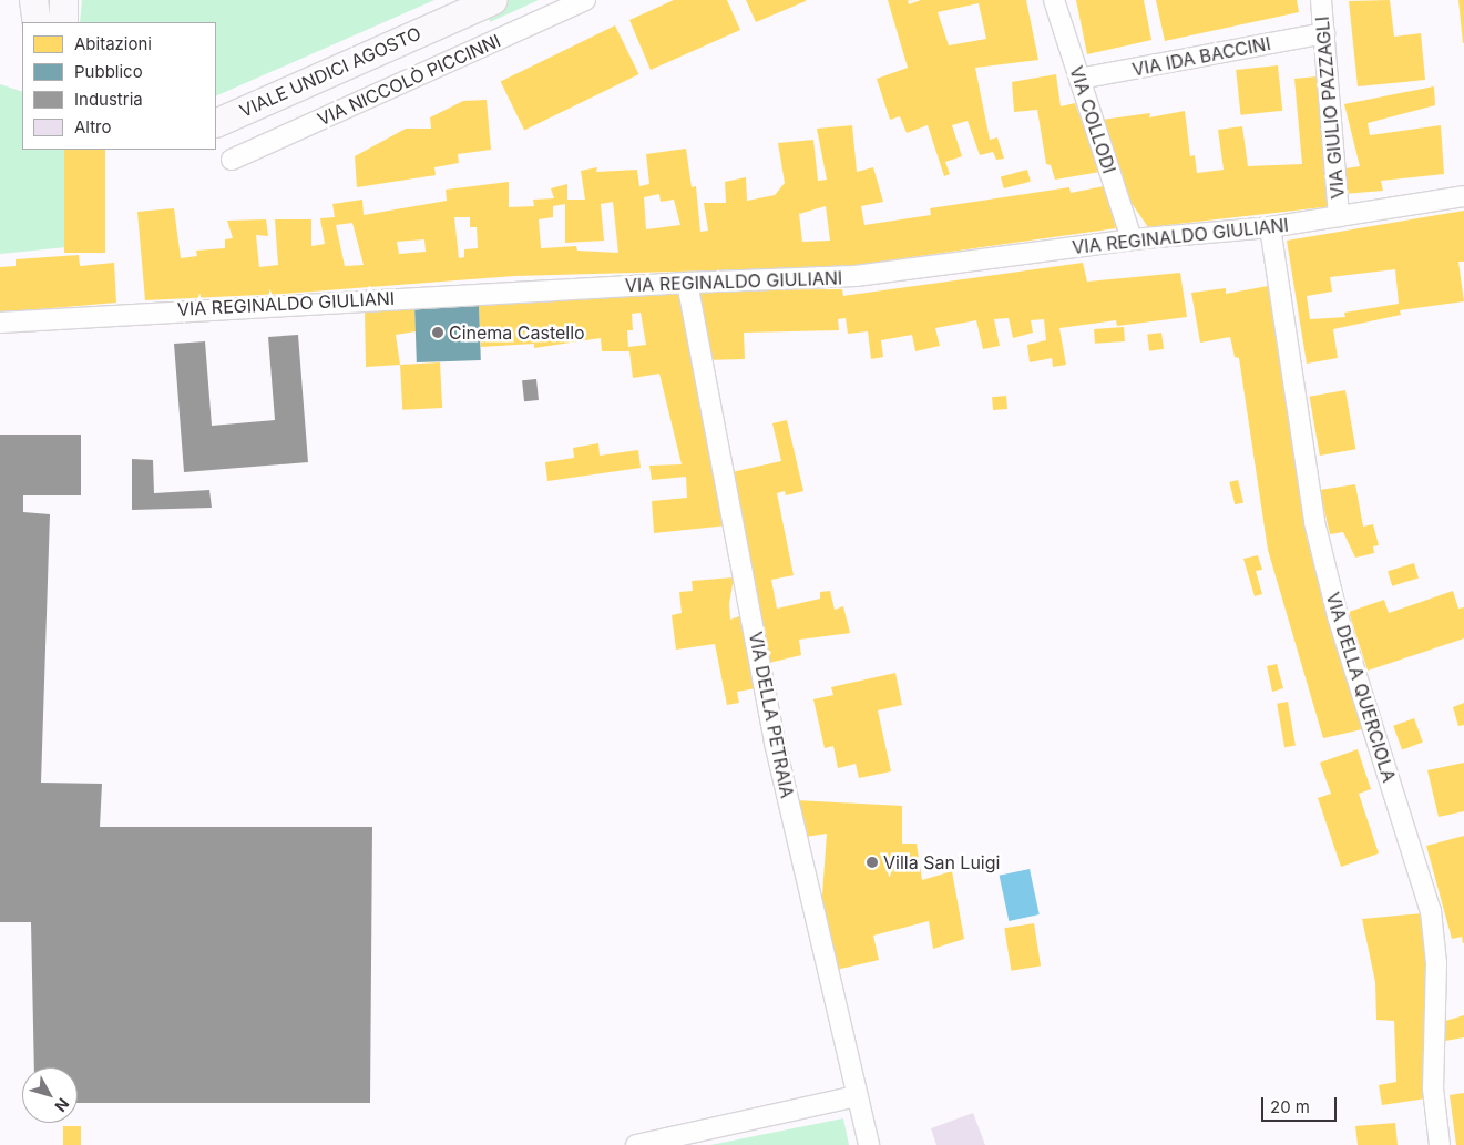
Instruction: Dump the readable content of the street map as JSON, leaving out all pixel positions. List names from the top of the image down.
{
  "streets": {
    "main road": ["VIALE UNDICI AGOSTO"],
    "street": [
      "VIA IDA BACCINI",
      "VIA NICCOLÒ PICCINNI",
      "VIA GIULIO PAZZAGLI",
      "VIA COLLODI",
      "VIA REGINALDO GIULIANI",
      "VIA DELLA QUERCIOLA",
      "VIA DELLA PETRAIA"
    ]
  },
  "crossings": [
    ["VIA IDA BACCINI", "VIA GIULIO PAZZAGLI"],
    ["VIA IDA BACCINI", "VIA COLLODI"],
    ["VIA GIULIO PAZZAGLI", "VIA REGINALDO GIULIANI"],
    ["VIA COLLODI", "VIA REGINALDO GIULIANI"],
    ["VIA REGINALDO GIULIANI", "VIA DELLA QUERCIOLA"],
    ["VIA REGINALDO GIULIANI", "VIA DELLA PETRAIA"]
  ],
  "places": ["Cinema Castello", "Villa San Luigi"],
  "legend": [
    "Abitazioni",
    "Pubblico",
    "Industria",
    "Altro"
  ],
  "scale_bar": "20 m",
  "north": "bottom right"
}
